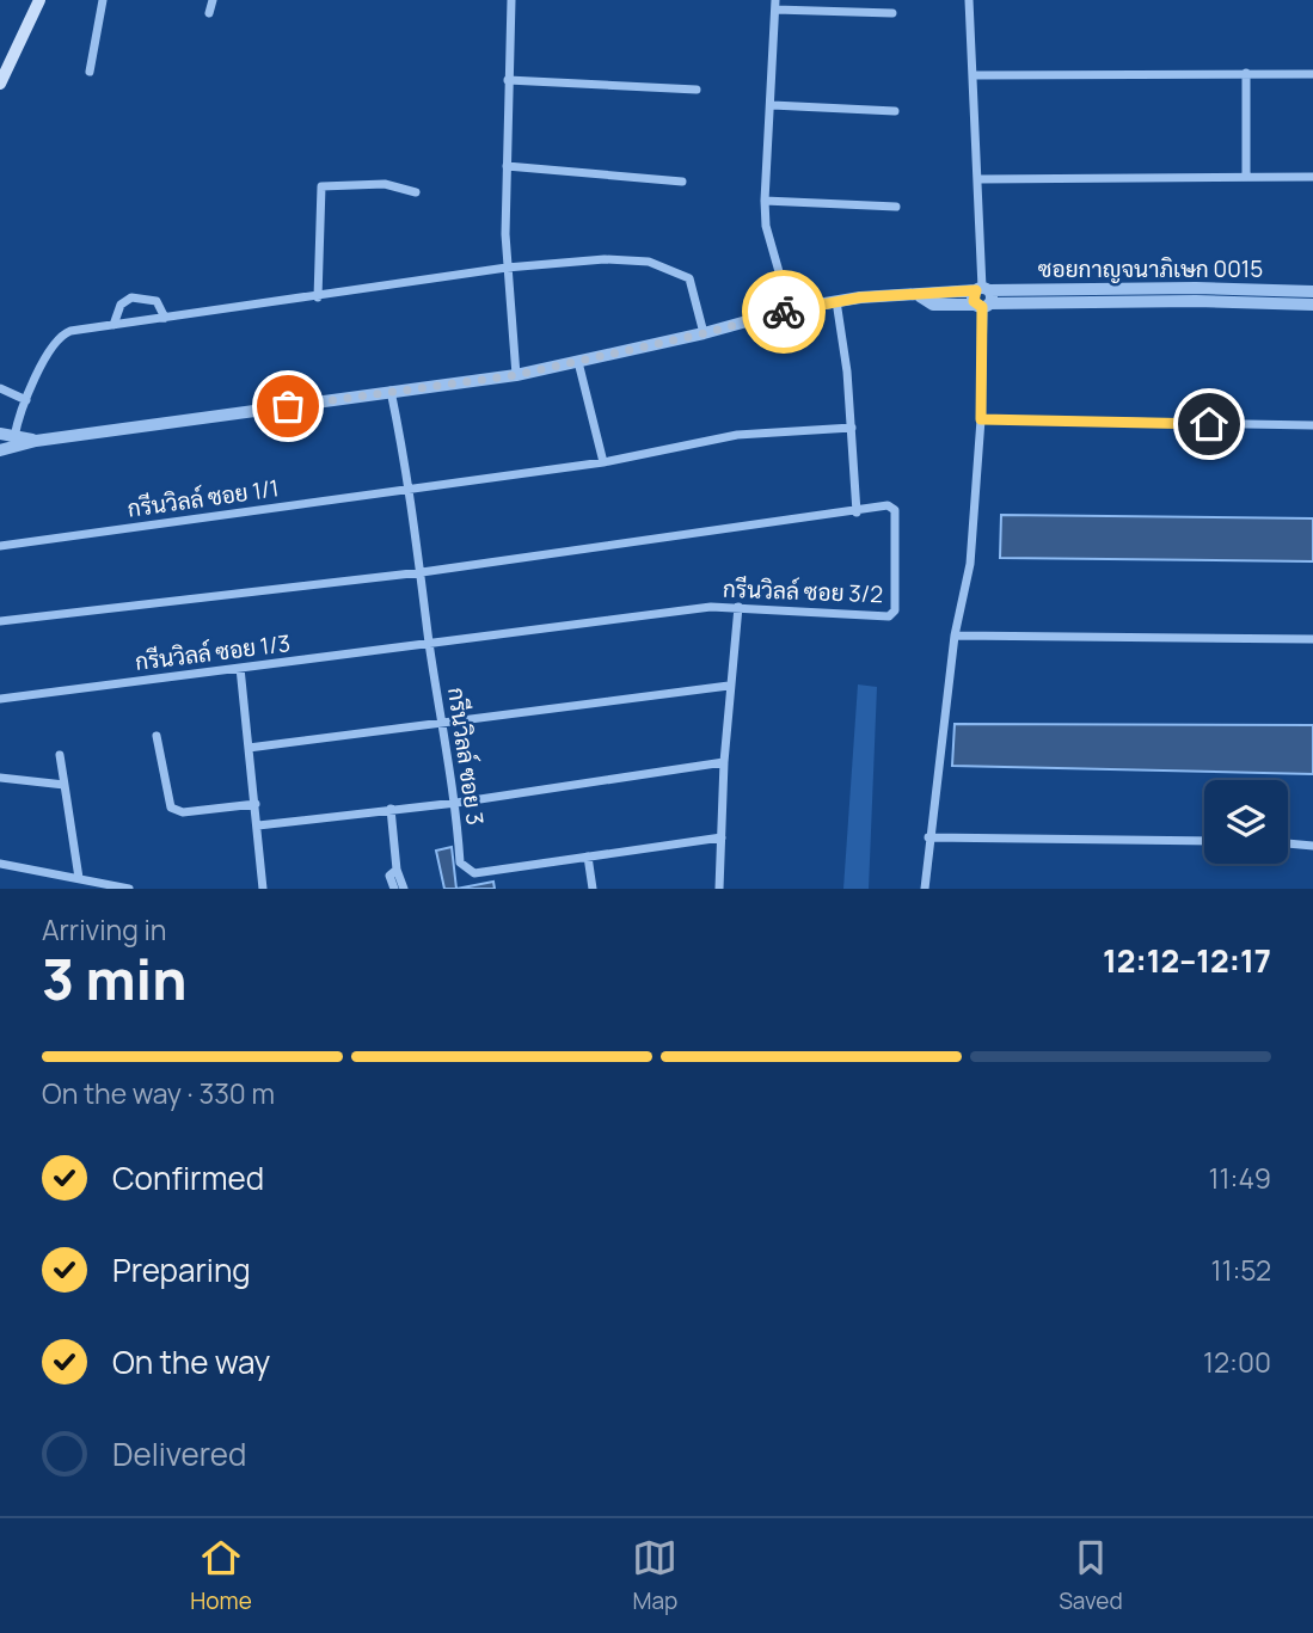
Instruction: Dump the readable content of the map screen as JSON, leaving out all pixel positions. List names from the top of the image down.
{
  "streets": {
    "street": [
      "ซอยกาญจนาภิเษก 0015",
      "กรีนวิลล์ ซอย 1/1",
      "กรีนวิลล์ ซอย 3/2",
      "กรีนวิลล์ ซอย 1/3",
      "กรีนวิลล์ ซอย 3"
    ]
  },
  "crossings": [
    ["กรีนวิลล์ ซอย 1/1", "กรีนวิลล์ ซอย 3"],
    ["กรีนวิลล์ ซอย 3/2", "กรีนวิลล์ ซอย 1/3"],
    ["กรีนวิลล์ ซอย 3/2", "กรีนวิลล์ ซอย 3"],
    ["กรีนวิลล์ ซอย 1/3", "กรีนวิลล์ ซอย 3"]
  ],
  "page": {
    "heading": ["3 min", "Arriving in", "12:12–12:17"],
    "bar": "On the way · 330 m",
    "list": [
      ["Confirmed", "11:49"],
      ["Preparing", "11:52"],
      ["On the way", "12:00"],
      "Delivered"
    ],
    "tabs": ["Home", "Map", "Saved"]
  }
}
